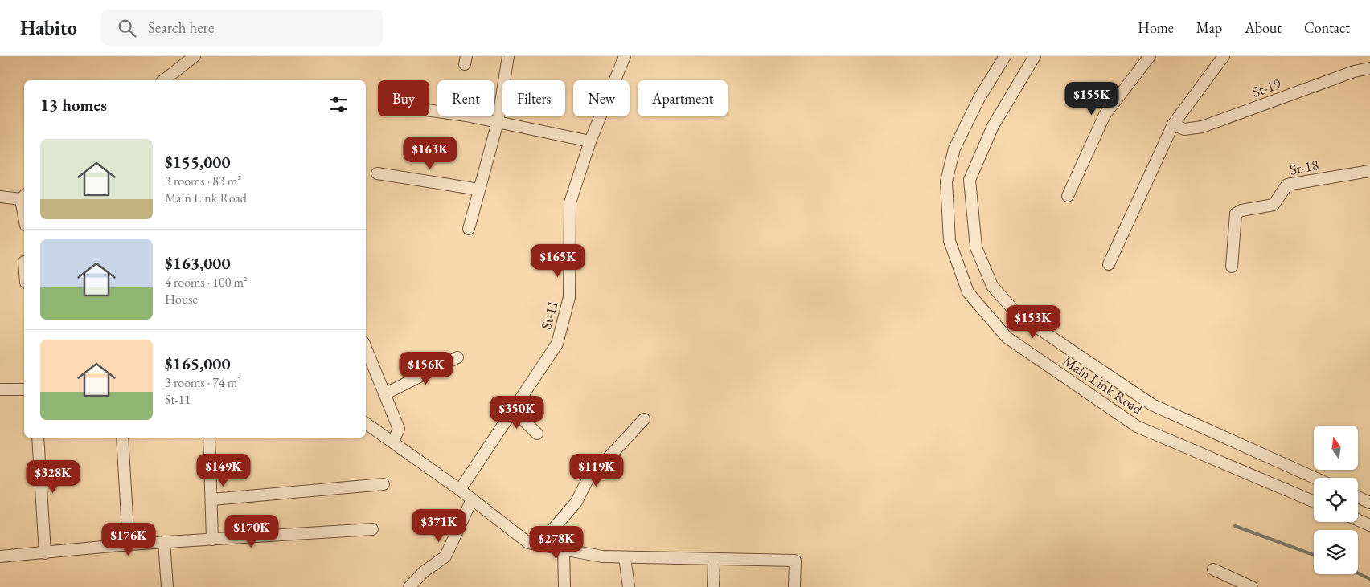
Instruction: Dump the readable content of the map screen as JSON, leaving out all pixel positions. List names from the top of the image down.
{
  "streets": {
    "street": [
      "St-19",
      "St-18",
      "St-11",
      "Main Link Road"
    ]
  },
  "north": "top",
  "page": {
    "header": "Habito",
    "search": "Search here",
    "nav": [
      "Home",
      "Map",
      "About",
      "Contact"
    ],
    "chip": [
      "Buy",
      "Rent",
      "Filters",
      "New",
      "Apartment"
    ],
    "heading": "13 homes",
    "price": [
      "$155K",
      "$163K",
      "$165K",
      "$153K",
      "$156K",
      "$350K",
      "$149K",
      "$119K",
      "$328K",
      "$371K",
      "$170K",
      "$176K",
      "$278K"
    ],
    "list": [
      {
        "name": "$155,000",
        "note": "3 rooms · 83 m² · Main Link Road"
      },
      {
        "name": "$163,000",
        "note": "4 rooms · 100 m² · House"
      },
      {
        "name": "$165,000",
        "note": "3 rooms · 74 m² · St-11"
      }
    ]
  }
}
